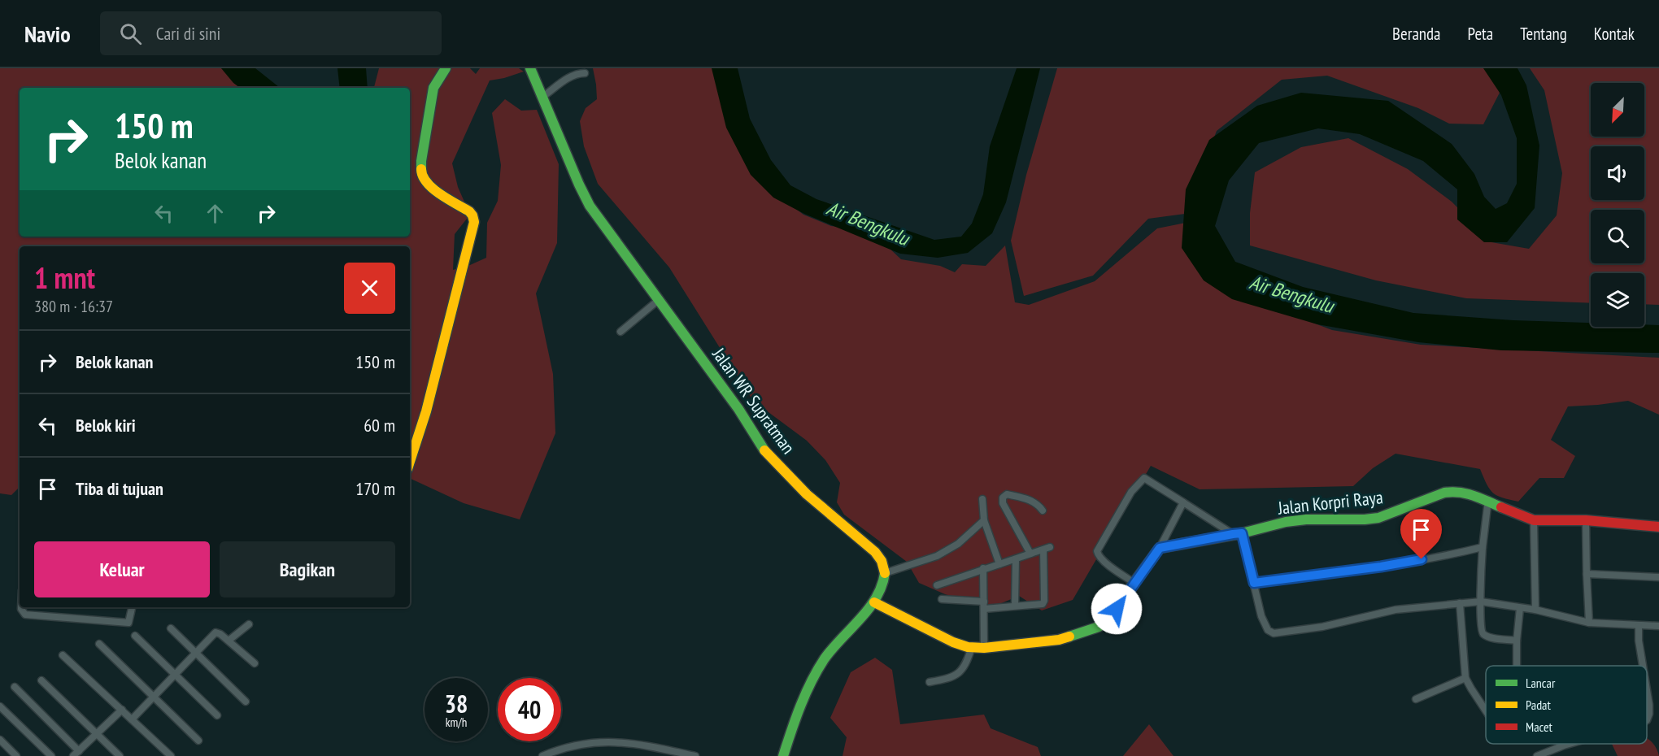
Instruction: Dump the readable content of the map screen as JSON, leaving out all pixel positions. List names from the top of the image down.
{
  "streets": {
    "main road": ["Jalan WR Supratman", "Jalan Korpri Raya"]
  },
  "water": ["Air Bengkulu"],
  "legend": ["Lancar", "Padat", "Macet"],
  "north": "bottom left",
  "page": {
    "header": "Navio",
    "search": "Cari di sini",
    "nav": [
      "Beranda",
      "Peta",
      "Tentang",
      "Kontak"
    ],
    "turn": ["150 m", "Belok kanan"],
    "heading": ["1 mnt", "380 m · 16:37"],
    "list": [
      {
        "name": "Belok kanan",
        "value": "150 m"
      },
      {
        "name": "Belok kiri",
        "value": "60 m"
      },
      {
        "name": "Tiba di tujuan",
        "value": "170 m"
      }
    ],
    "buttons": ["Keluar", "Bagikan"],
    "speed": "38 km/h",
    "limit": "40"
  }
}
